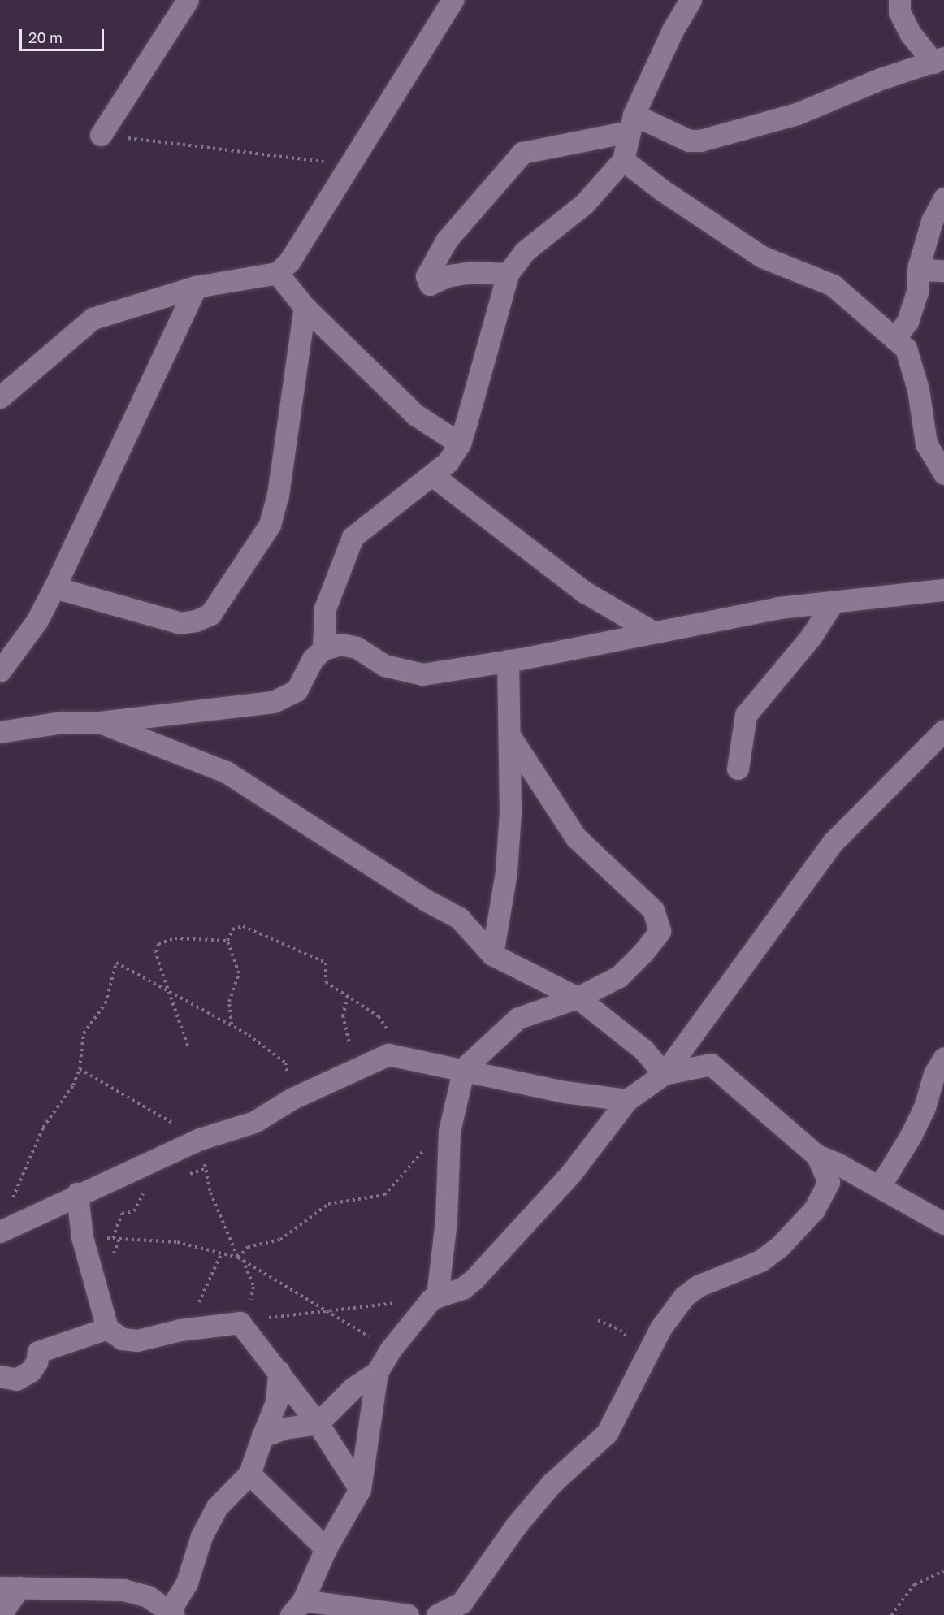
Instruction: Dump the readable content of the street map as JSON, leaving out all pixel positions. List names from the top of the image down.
{
  "scale_bar": "20 m"
}
